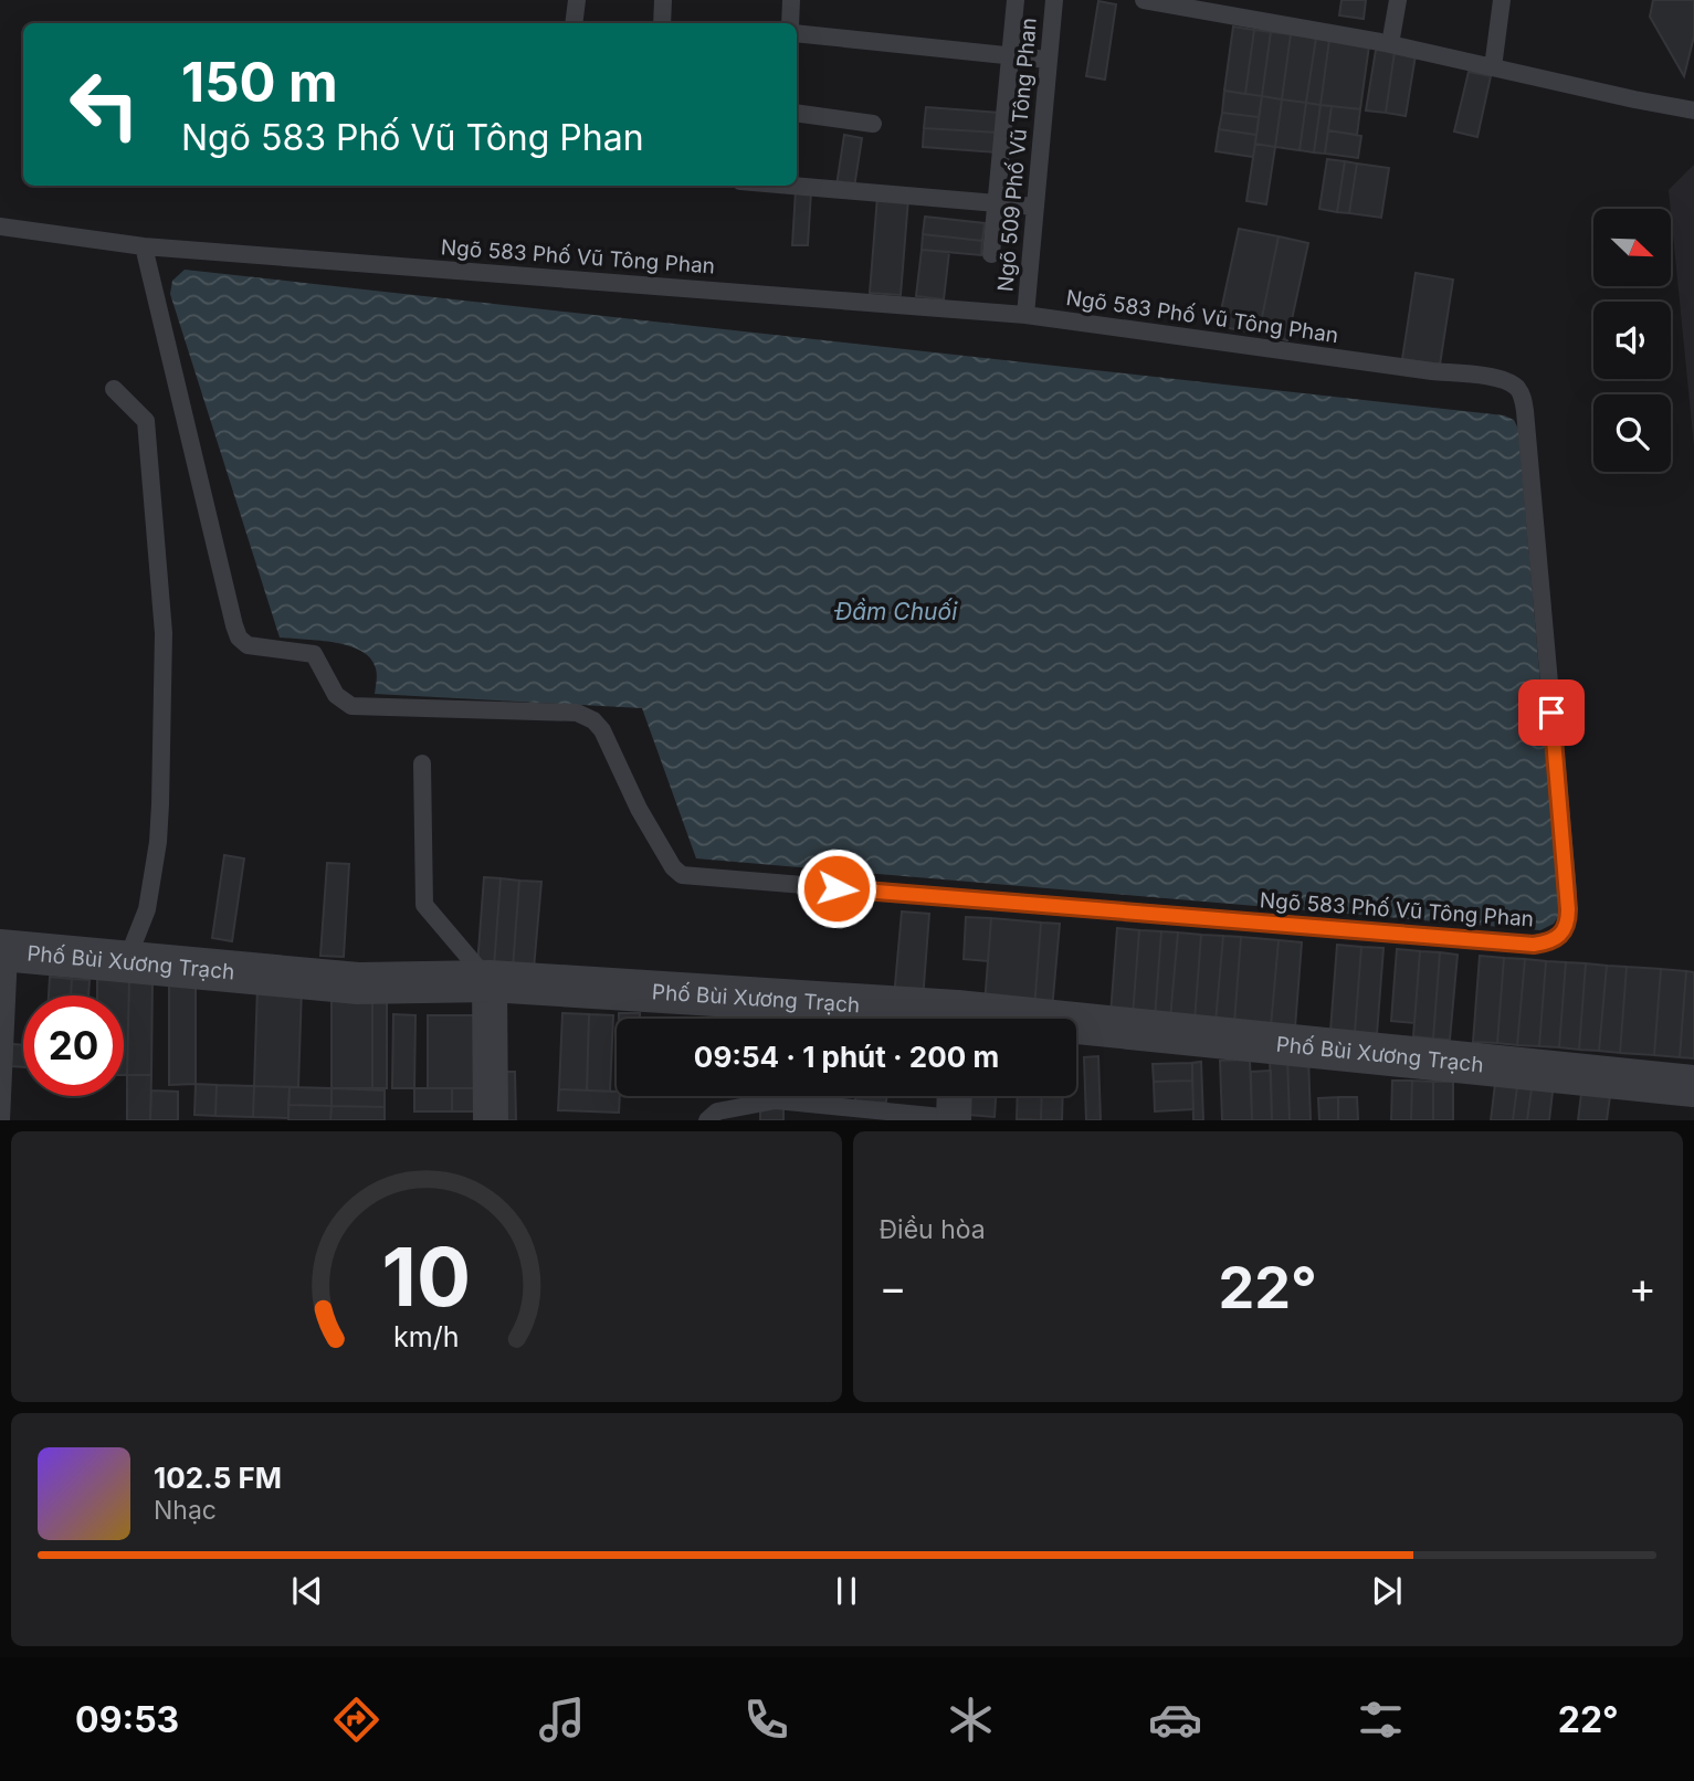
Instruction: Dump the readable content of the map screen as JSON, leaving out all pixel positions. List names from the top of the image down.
{
  "streets": {
    "street": ["Phố Bùi Xương Trạch"],
    "lane": ["Ngõ 509 Phố Vũ Tông Phan", "Ngõ 583 Phố Vũ Tông Phan"]
  },
  "crossings": [
    ["Ngõ 509 Phố Vũ Tông Phan", "Ngõ 583 Phố Vũ Tông Phan"]
  ],
  "water": ["Đầm Chuối"],
  "north": "bottom right",
  "page": {
    "turn": ["150 m", "Ngõ 583 Phố Vũ Tông Phan"],
    "limit": "20",
    "trip": "09:54 · 1 phút · 200 m",
    "tile": "Điều hòa",
    "heat": ["−", "22°", "+"],
    "song": ["102.5 FM", "Nhạc"],
    "tabs": ["09:53", "22°"],
    "gauge": ["10", "km/h"]
  }
}
